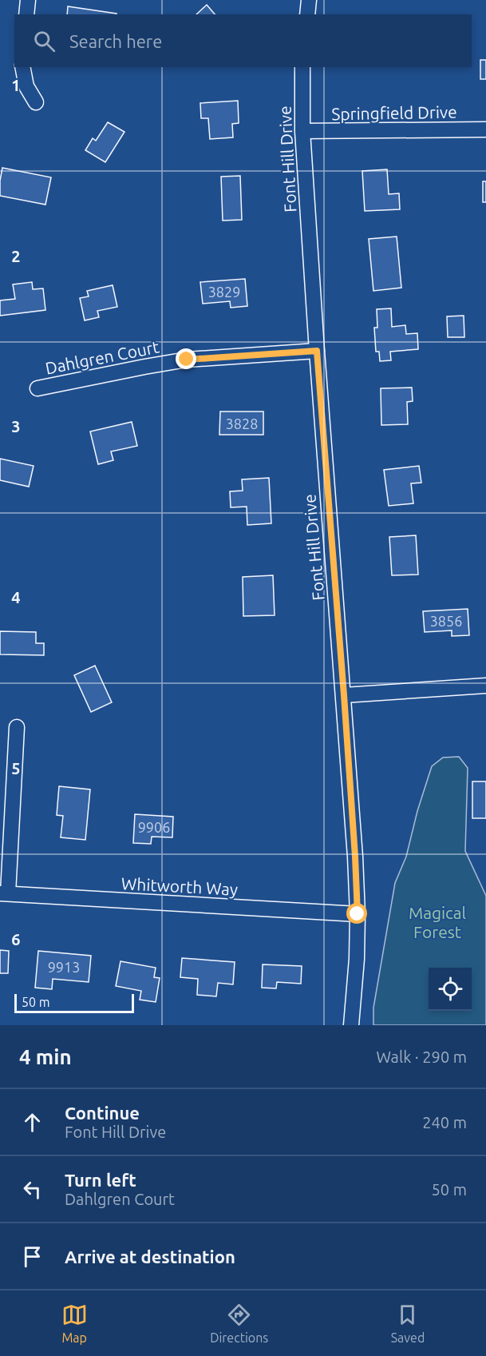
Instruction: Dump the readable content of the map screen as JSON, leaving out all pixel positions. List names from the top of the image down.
{
  "streets": {
    "street": [
      "Springfield Drive",
      "Font Hill Drive",
      "Dahlgren Court",
      "Whitworth Way"
    ]
  },
  "crossings": [
    ["Springfield Drive", "Font Hill Drive"],
    ["Font Hill Drive", "Dahlgren Court"],
    ["Font Hill Drive", "Whitworth Way"]
  ],
  "parks": ["Magical Forest"],
  "house_numbers": [
    "3829",
    "3828",
    "3856",
    "9906",
    "9913"
  ],
  "scale_bar": "50 m",
  "page": {
    "search": "Search here",
    "scale": "50 m",
    "heading": ["4 min", "Walk · 290 m"],
    "list": [
      ["Continue", "Font Hill Drive", "240 m"],
      ["Turn left", "Dahlgren Court", "50 m"],
      "Arrive at destination"
    ],
    "nav": ["Map", "Directions", "Saved"]
  },
  "grid": {
    "rows": [
      "1",
      "2",
      "3",
      "4",
      "5",
      "6"
    ]
  }
}
